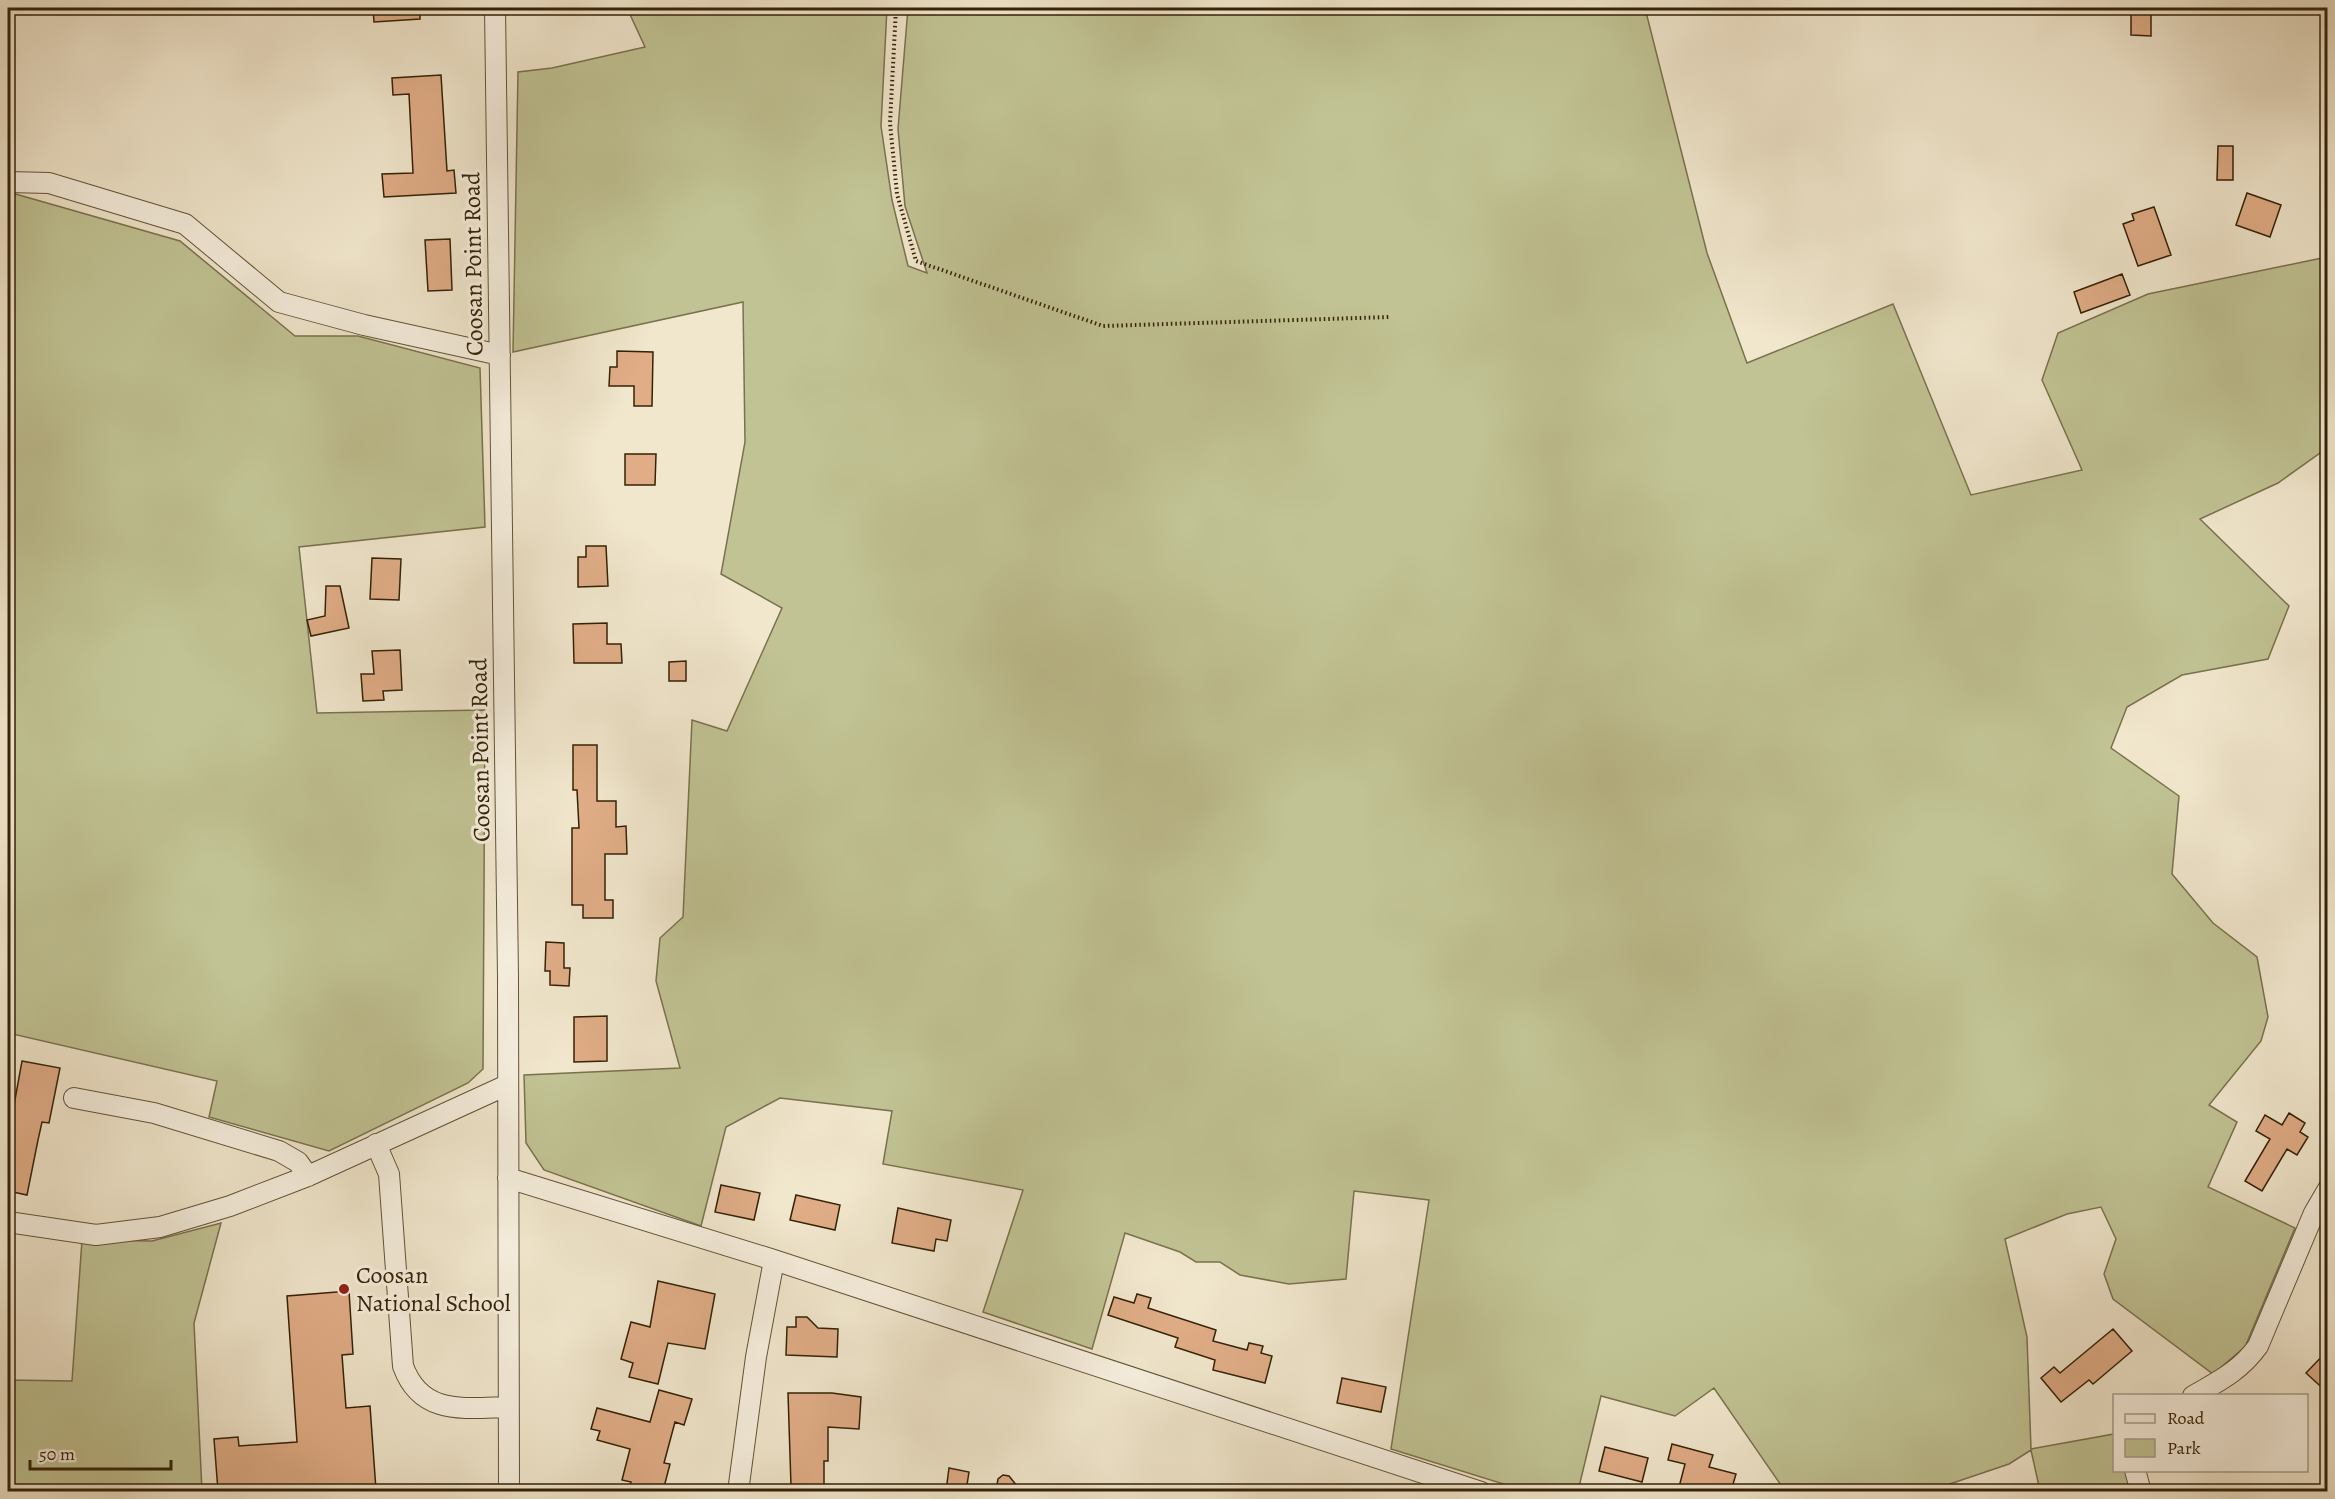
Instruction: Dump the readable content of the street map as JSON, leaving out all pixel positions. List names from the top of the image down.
{
  "streets": {
    "street": ["Coosan Point Road"]
  },
  "places": ["Coosan National School"],
  "legend": ["Road", "Park"],
  "scale_bar": "50 m"
}
